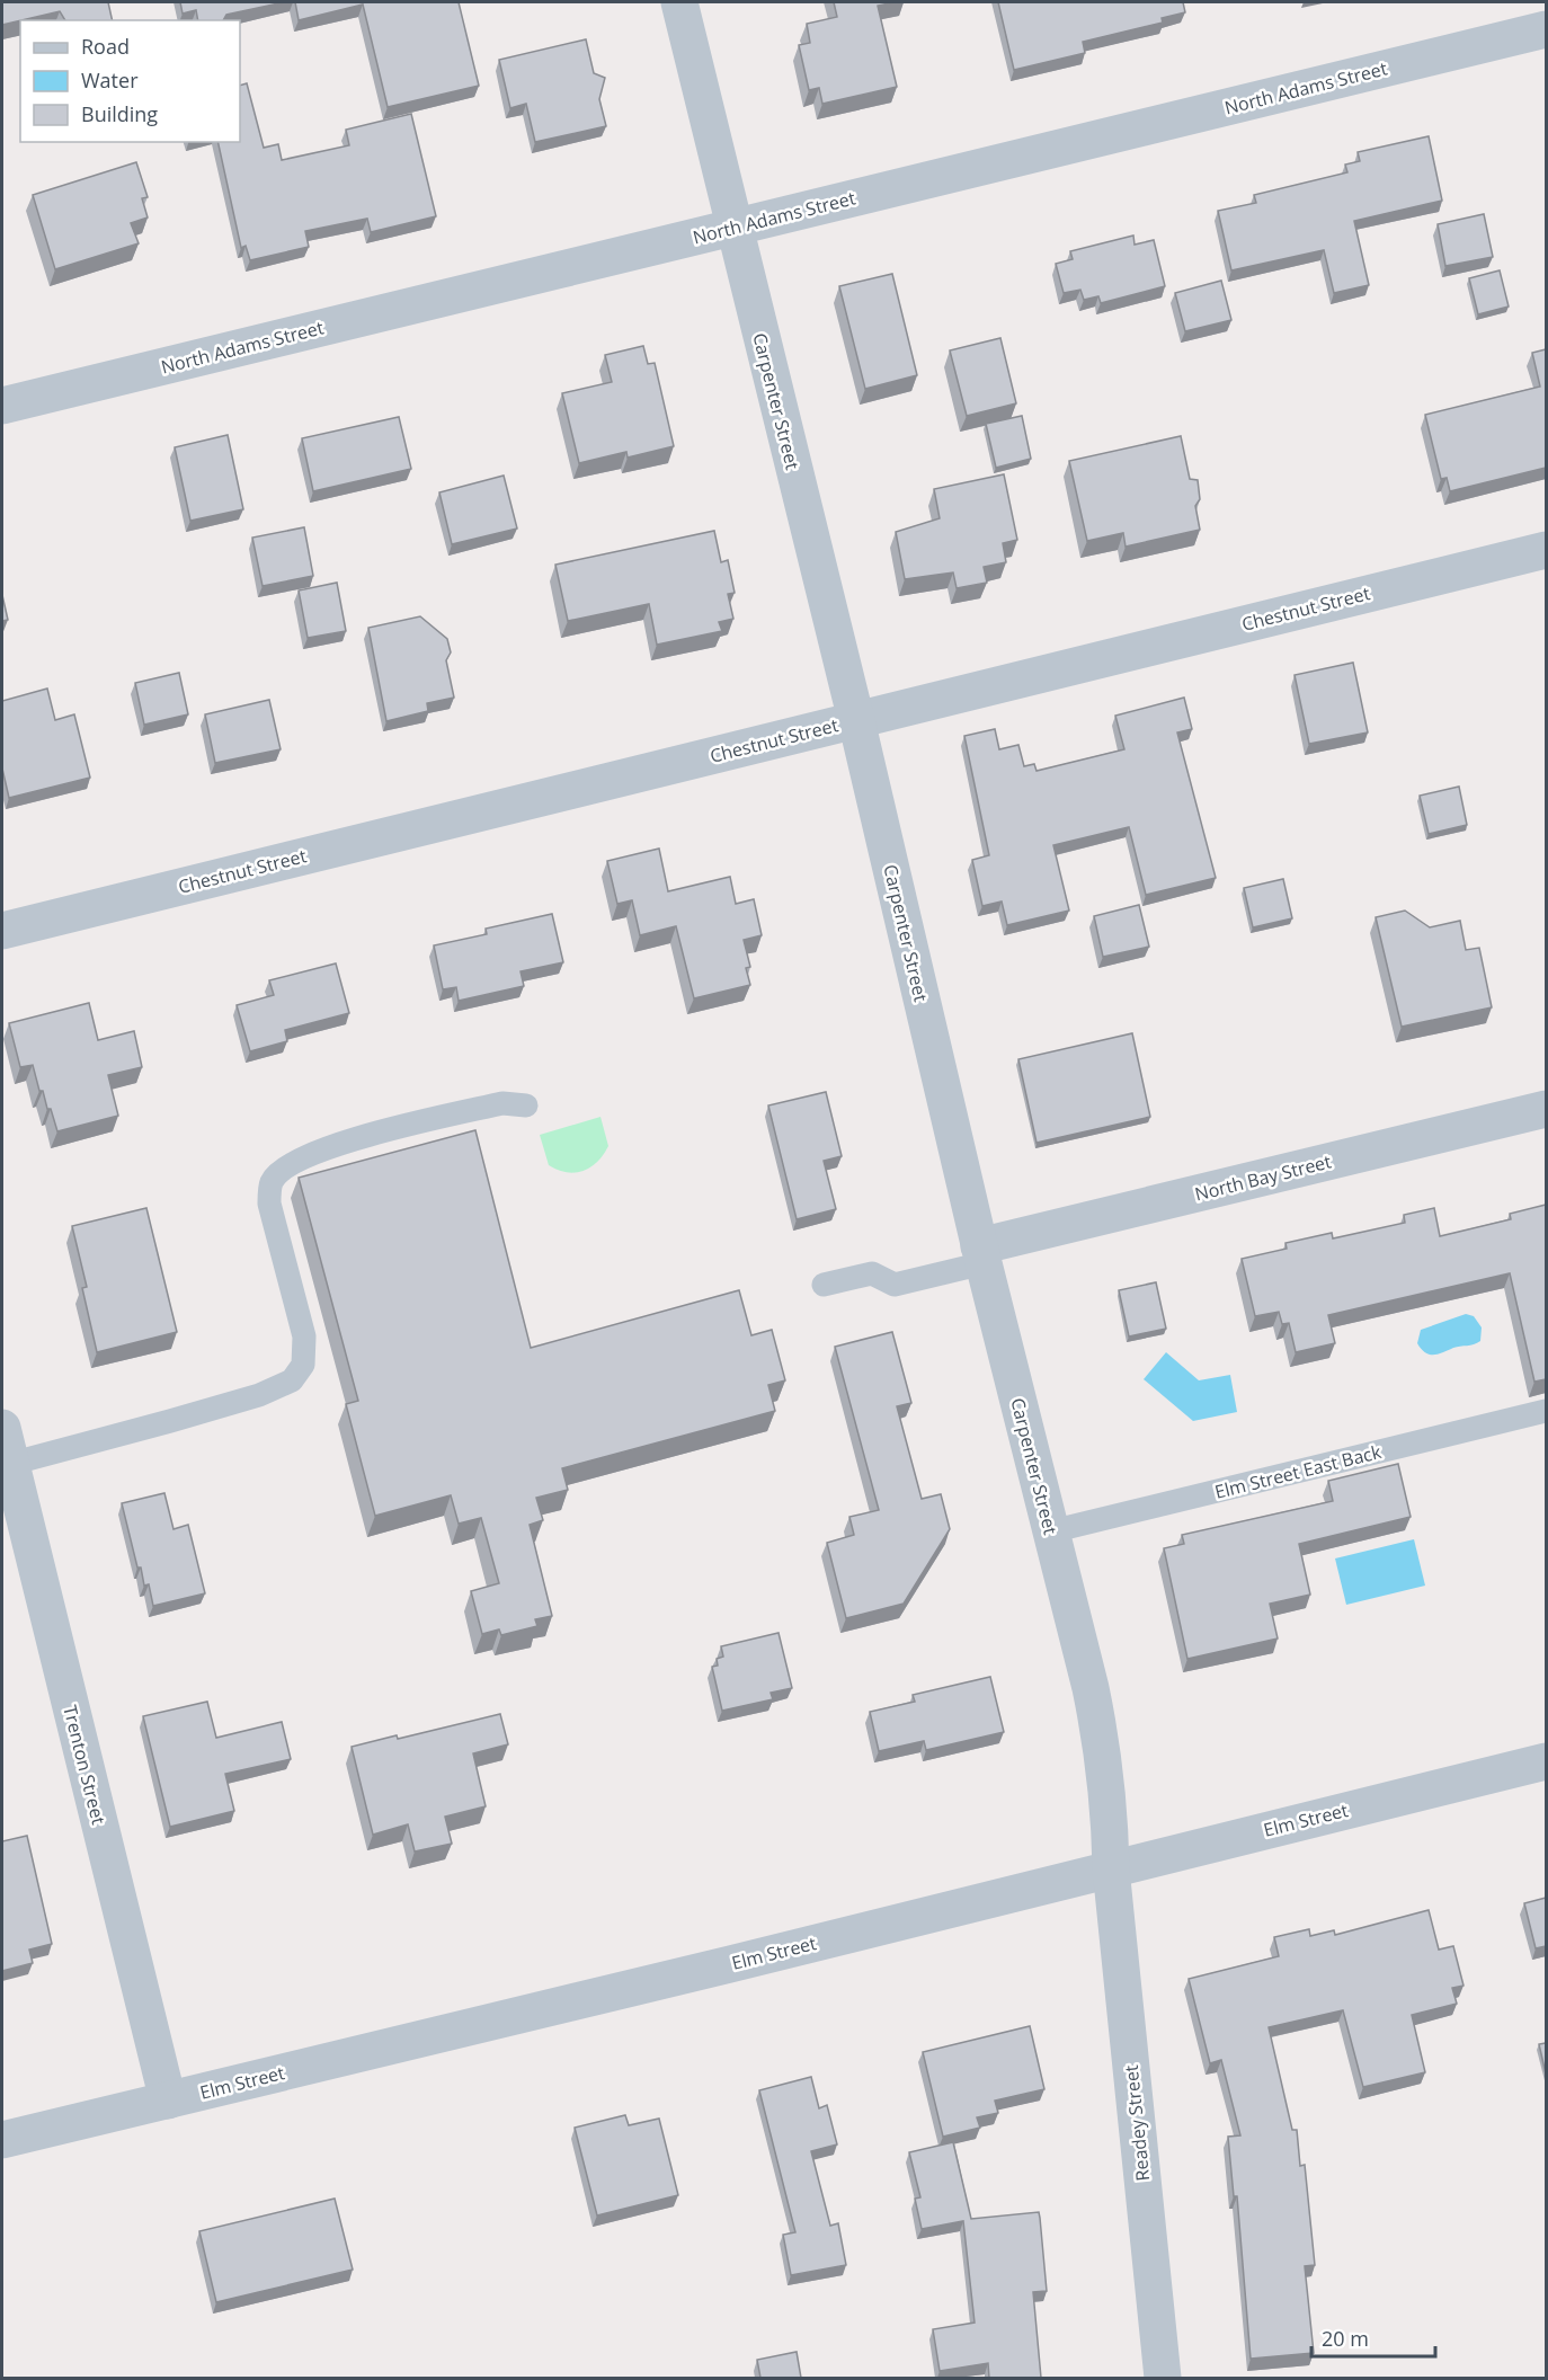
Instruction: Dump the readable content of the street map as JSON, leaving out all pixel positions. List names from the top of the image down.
{
  "streets": {
    "street": [
      "North Adams Street",
      "Carpenter Street",
      "Chestnut Street",
      "North Bay Street",
      "Trenton Street",
      "Elm Street",
      "Readey Street"
    ],
    "lane": ["Elm Street East Back"]
  },
  "crossings": [
    ["North Adams Street", "Carpenter Street"],
    ["Carpenter Street", "Chestnut Street"],
    ["Carpenter Street", "North Bay Street"],
    ["Carpenter Street", "Elm Street East Back"],
    ["Carpenter Street", "Elm Street"],
    ["Carpenter Street", "Readey Street"],
    ["Trenton Street", "Elm Street"],
    ["Elm Street", "Readey Street"]
  ],
  "legend": ["Road", "Water", "Building"],
  "scale_bar": "20 m"
}
